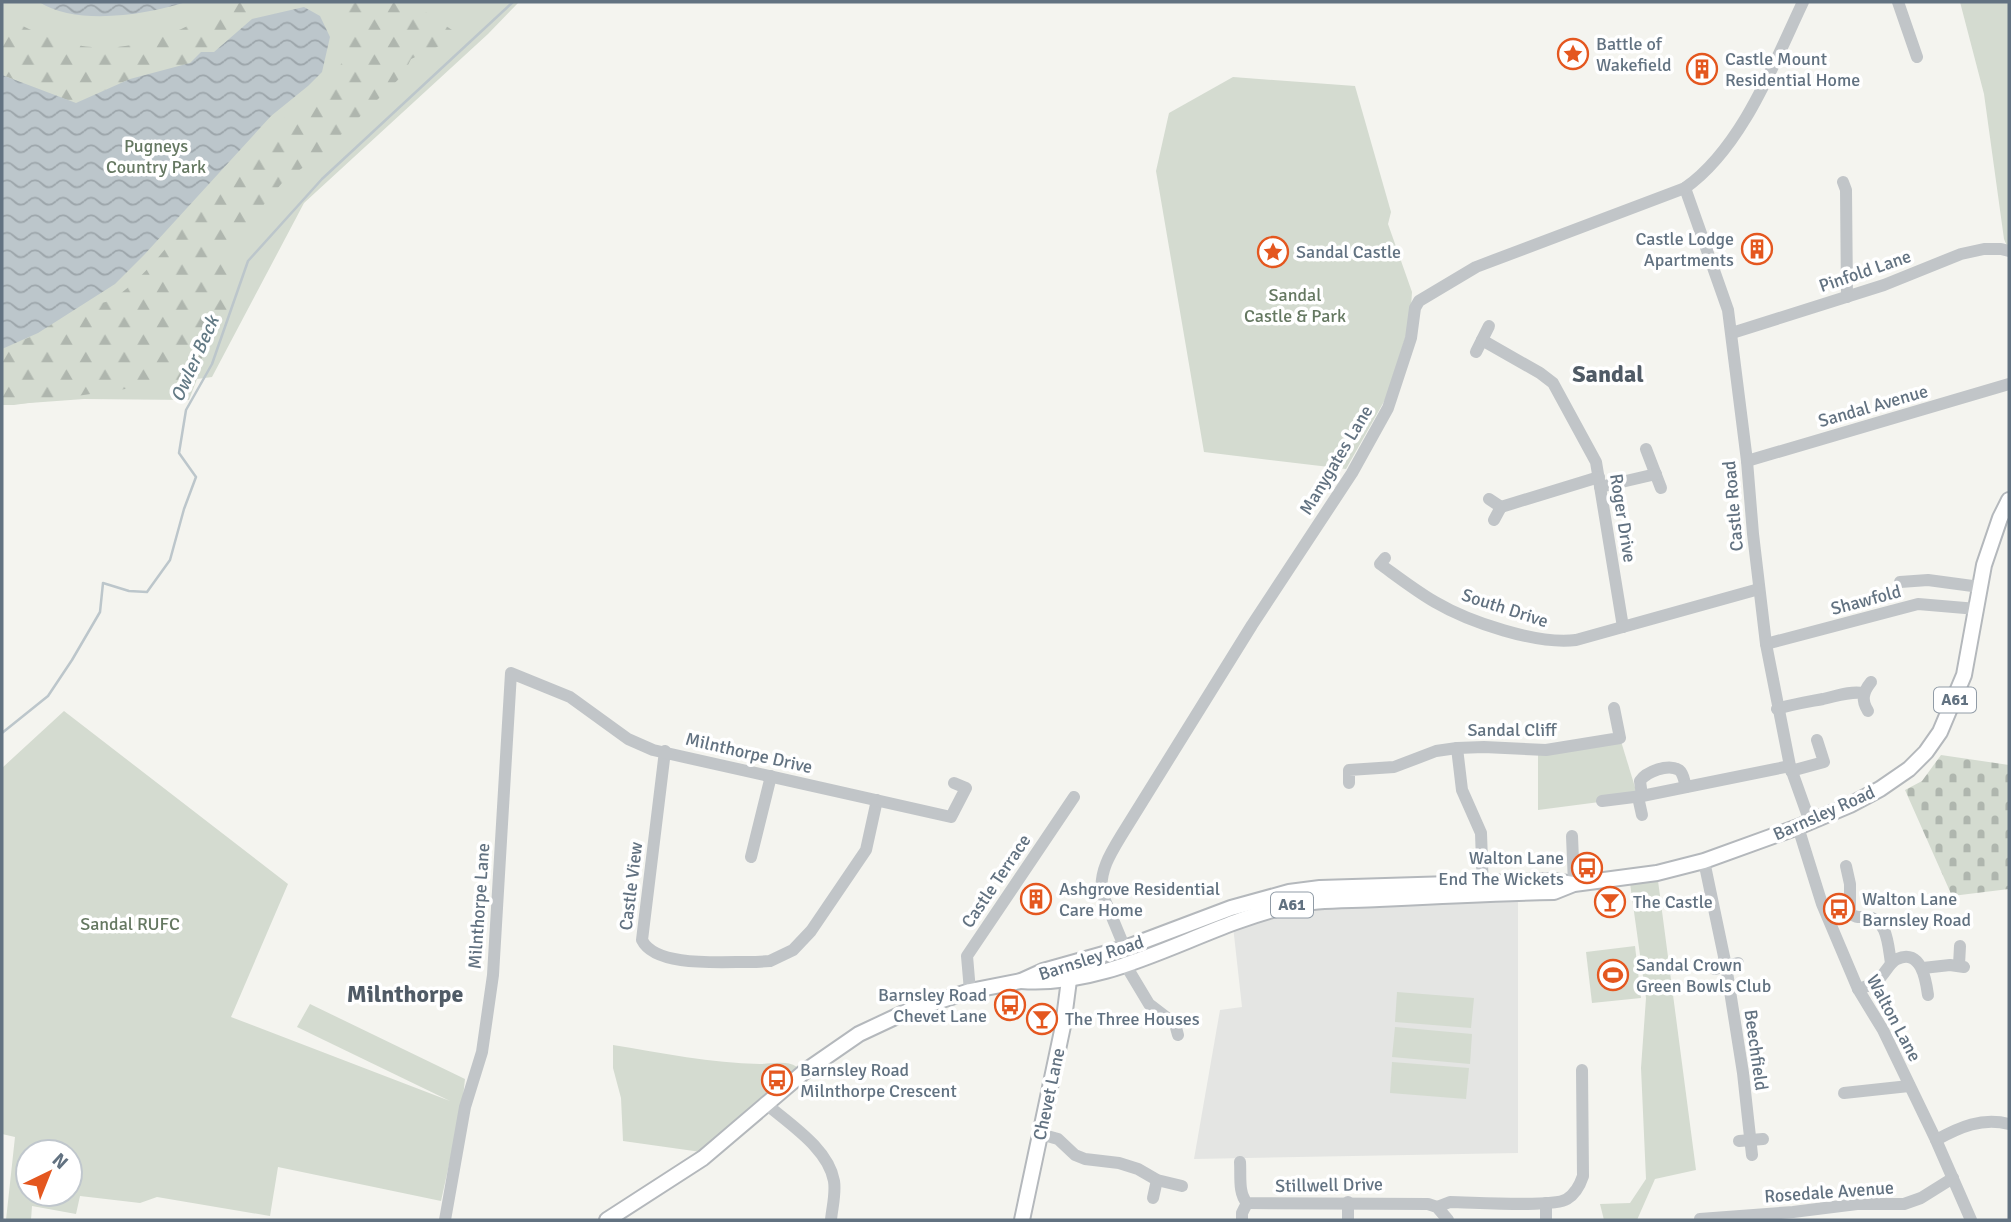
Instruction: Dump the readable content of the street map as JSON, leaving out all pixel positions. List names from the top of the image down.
{
  "streets": {
    "main road": ["A61", "Barnsley Road", "Chevet Lane"],
    "street": [
      "Pinfold Lane",
      "Sandal Avenue",
      "Manygates Lane",
      "Castle Road",
      "Roger Drive",
      "Shawfold",
      "South Drive",
      "Sandal Cliff",
      "Milnthorpe Drive",
      "Castle Terrace",
      "Castle View",
      "Milnthorpe Lane",
      "Walton Lane",
      "Beechfield",
      "Stillwell Drive",
      "Rosedale Avenue"
    ]
  },
  "crossings": [
    ["Pinfold Lane", "Castle Road"],
    ["Sandal Avenue", "Castle Road"],
    ["Manygates Lane", "Castle Road"],
    ["Manygates Lane", "Barnsley Road"],
    ["Castle Road", "Shawfold"],
    ["Castle Road", "South Drive"],
    ["Castle Road", "Barnsley Road"],
    ["Castle Road", "Walton Lane"],
    ["Roger Drive", "South Drive"],
    ["Shawfold", "Barnsley Road"],
    ["Sandal Cliff", "Barnsley Road"],
    ["Milnthorpe Drive", "Castle View"],
    ["Milnthorpe Drive", "Milnthorpe Lane"],
    ["Barnsley Road", "Castle Terrace"],
    ["Barnsley Road", "Walton Lane"],
    ["Barnsley Road", "Beechfield"],
    ["Barnsley Road", "Chevet Lane"],
    ["Walton Lane", "Rosedale Avenue"]
  ],
  "districts": ["Sandal", "Milnthorpe"],
  "water": ["Owler Beck"],
  "parks": ["Pugneys Country Park", "Sandal Castle & Park", "Sandal RUFC"],
  "places": {
    "place": ["Battle of Wakefield", "Sandal Castle"],
    "building": ["Castle Mount Residential Home", "Castle Lodge Apartments", "Ashgrove Residential Care Home"],
    "bus stop": [
      "Walton Lane End The Wickets",
      "Walton Lane Barnsley Road",
      "Barnsley Road Chevet Lane",
      "Barnsley Road Milnthorpe Crescent"
    ],
    "bar": ["The Castle", "The Three Houses"],
    "sports": ["Sandal Crown Green Bowls Club"]
  },
  "north": "top right"
}
